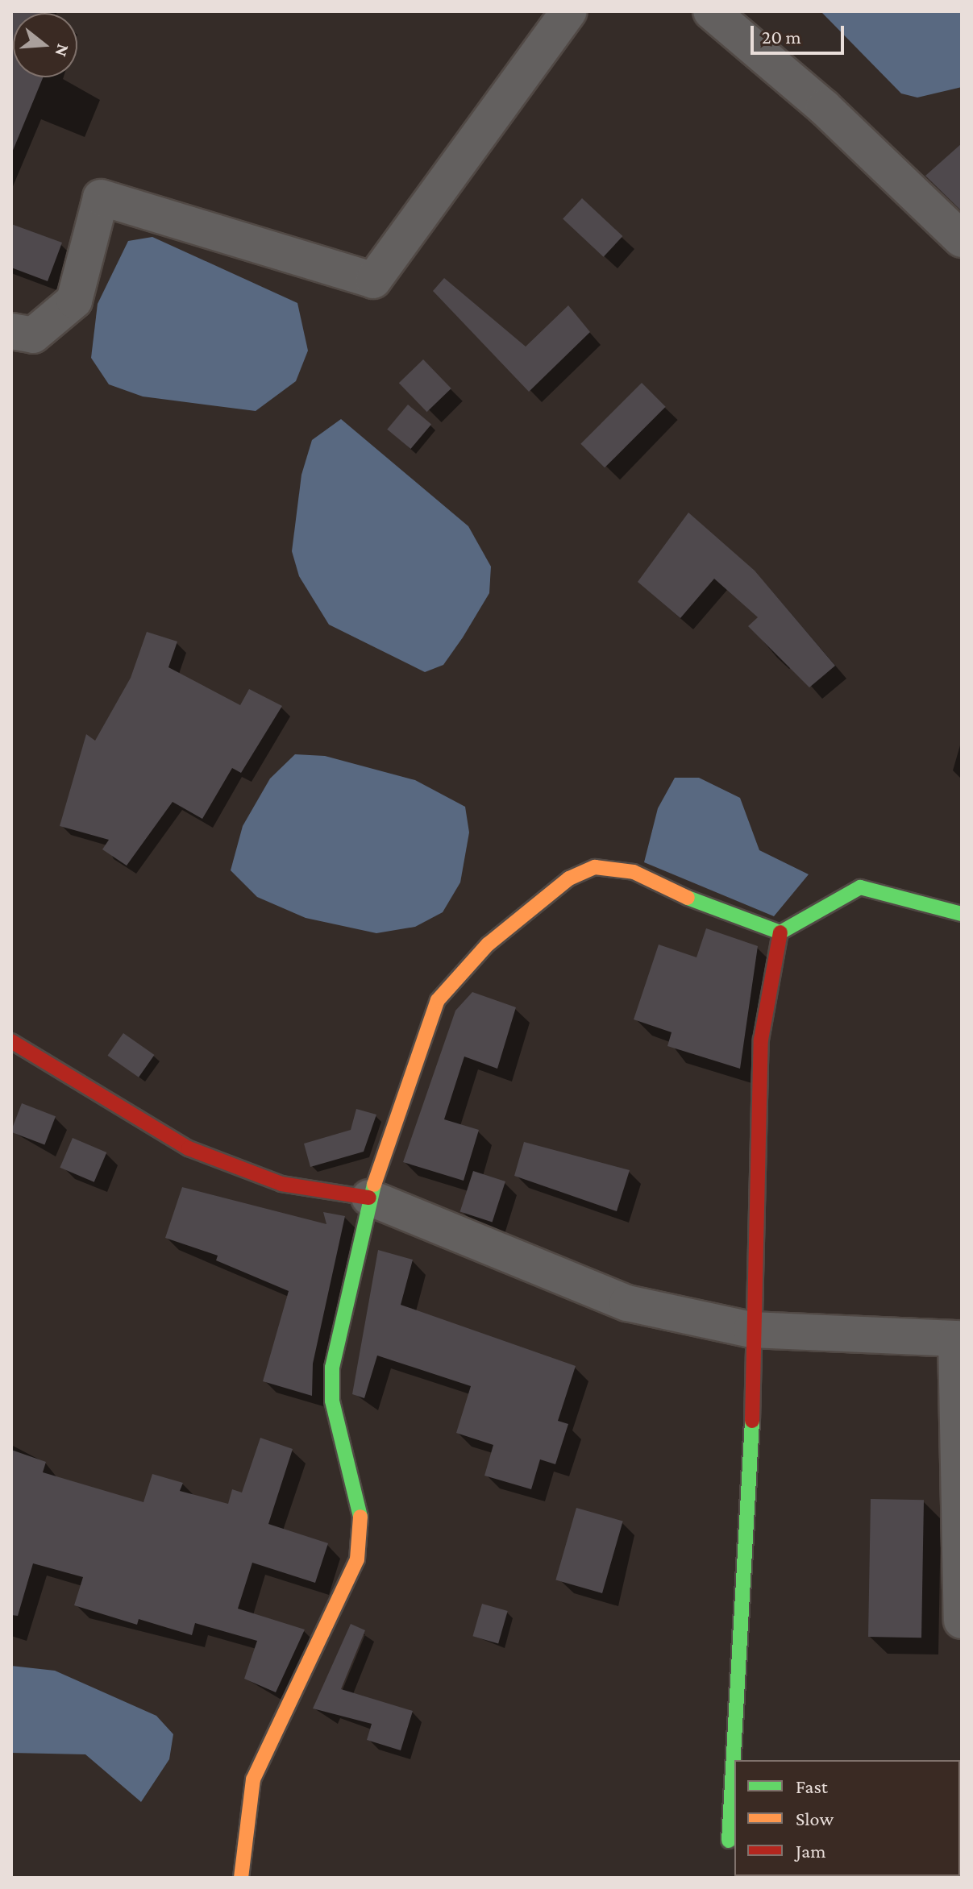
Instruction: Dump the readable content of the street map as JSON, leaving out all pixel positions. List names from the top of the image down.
{
  "legend": ["Fast", "Slow", "Jam"],
  "scale_bar": "20 m",
  "north": "right"
}
